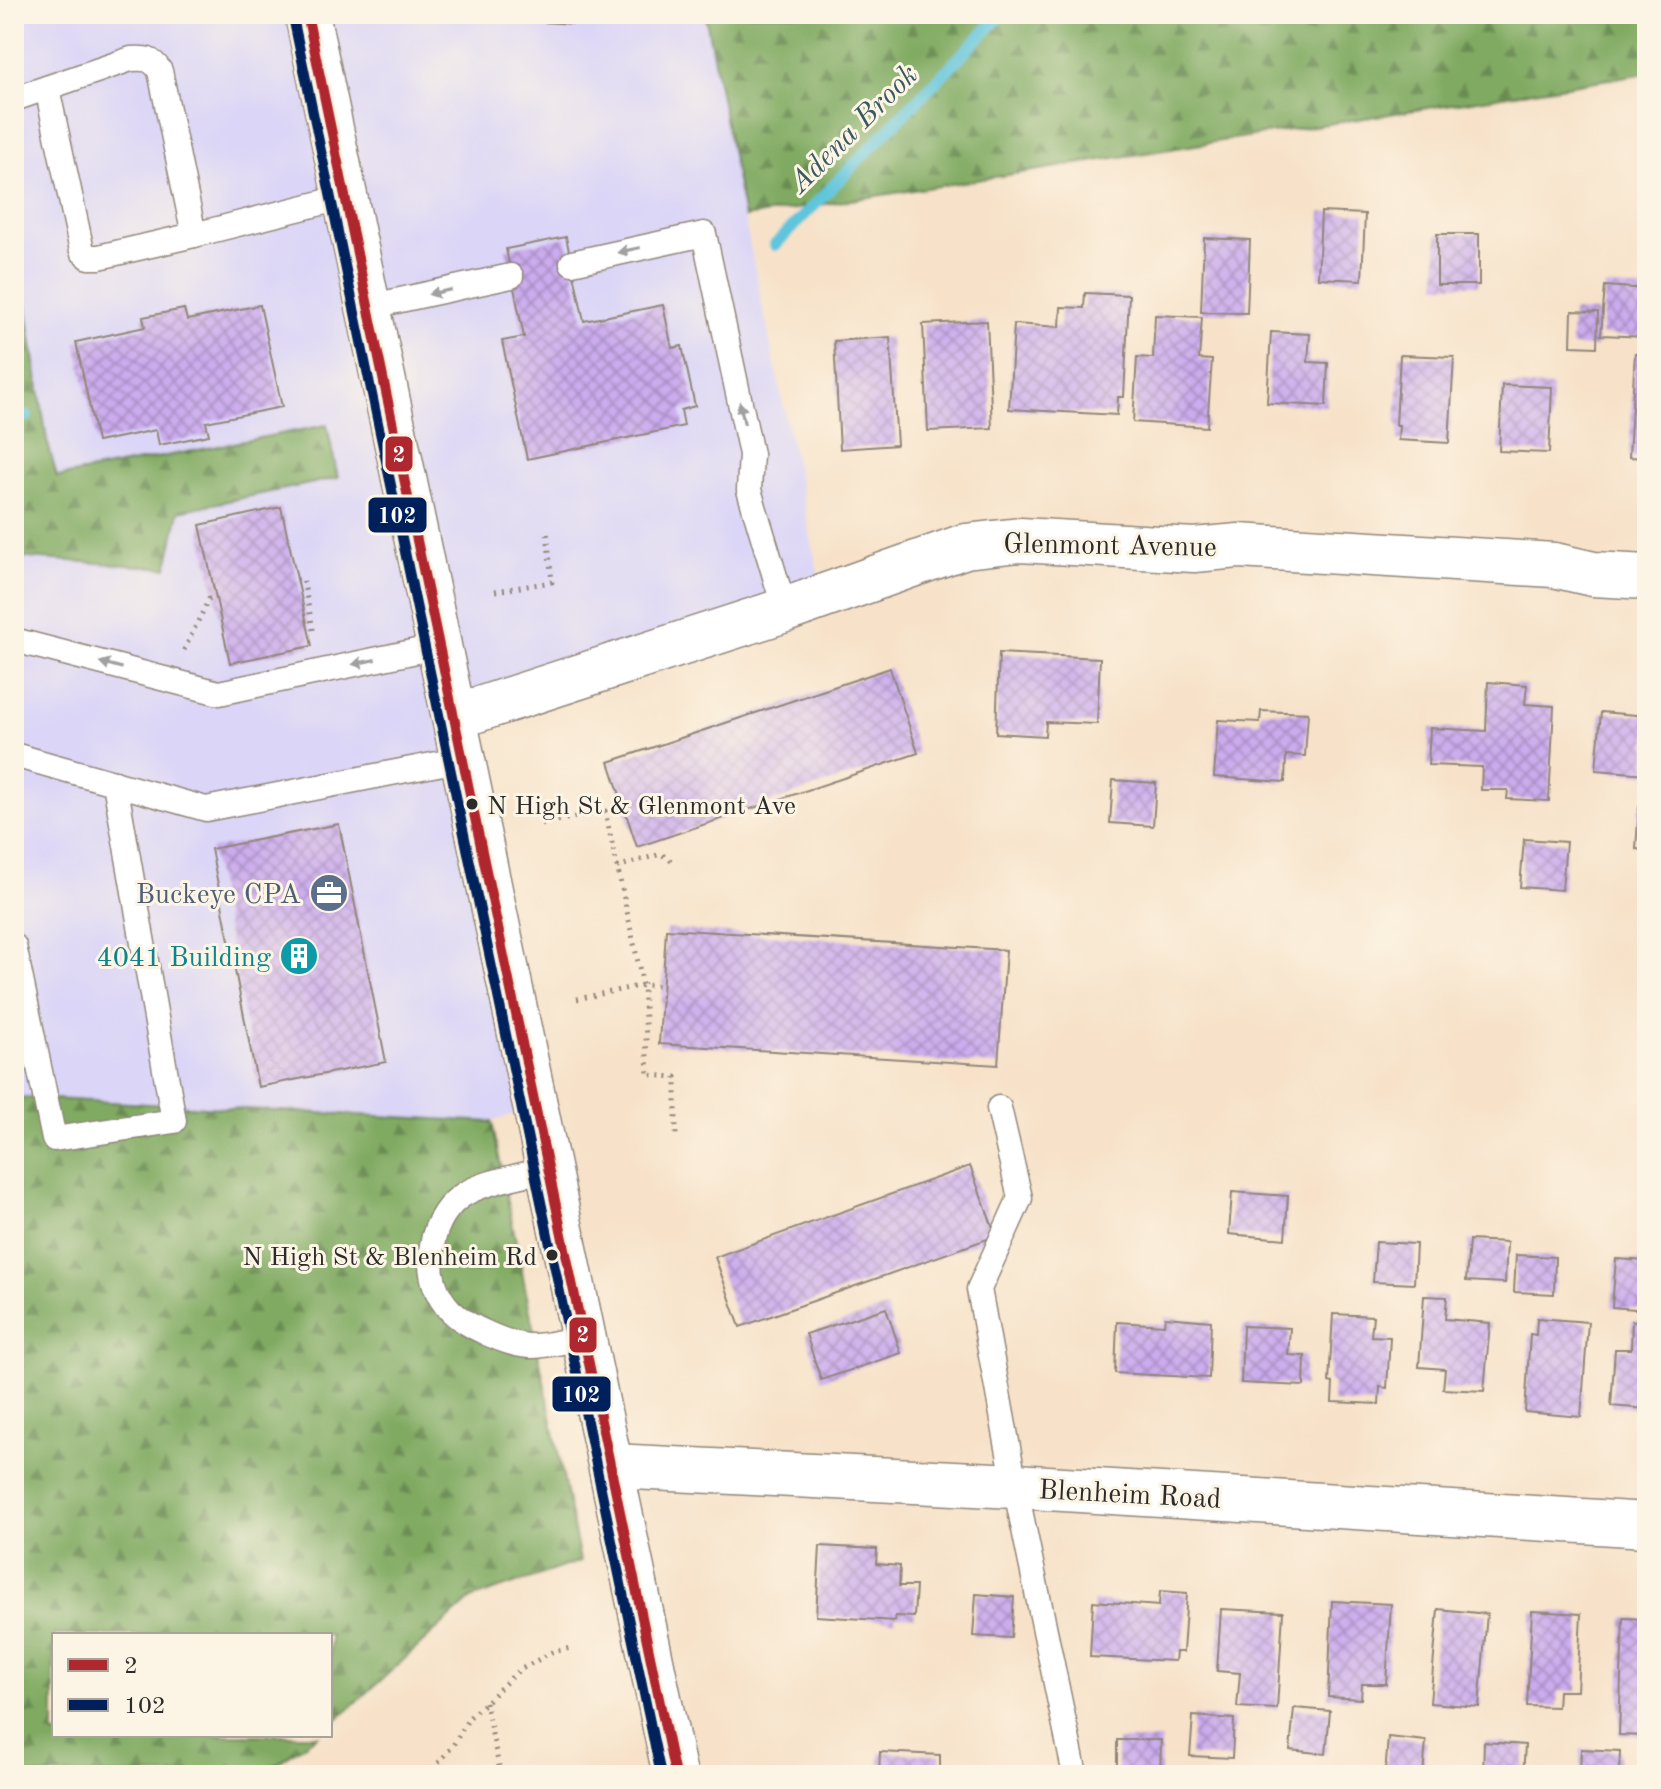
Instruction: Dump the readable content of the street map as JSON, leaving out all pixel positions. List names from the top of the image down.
{
  "streets": {
    "street": ["Glenmont Avenue", "Blenheim Road"]
  },
  "water": ["Adena Brook"],
  "places": {
    "other": ["N High St & Glenmont Ave", "N High St & Blenheim Rd"],
    "office": ["Buckeye CPA"],
    "building": ["4041 Building"]
  },
  "lines": ["transit line 2", "transit line 102"],
  "legend": ["2", "102"]
}
